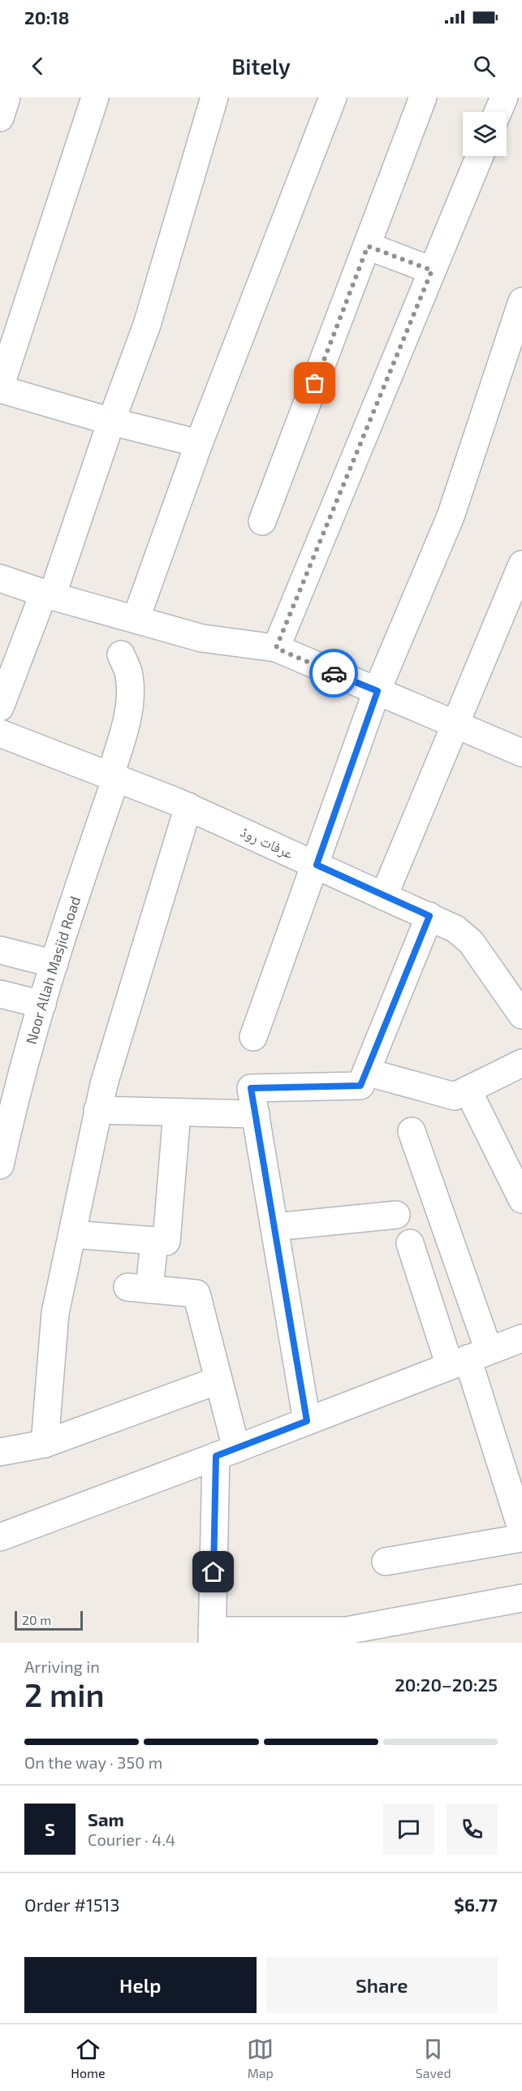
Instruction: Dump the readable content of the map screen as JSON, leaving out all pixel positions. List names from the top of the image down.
{
  "streets": {
    "street": ["عرفات روڈ", "Noor Allah Masjid Road"]
  },
  "crossings": [
    ["عرفات روڈ", "Noor Allah Masjid Road"]
  ],
  "scale_bar": "20 m",
  "page": {
    "status": "20:18",
    "header": "Bitely",
    "scale": "20 m",
    "heading": ["2 min", "Arriving in", "20:20–20:25"],
    "panel": [
      "Sam",
      "Courier · 4.4",
      "Order #1513",
      "$6.77"
    ],
    "bar": "On the way · 350 m",
    "round": "S",
    "buttons": ["Help", "Share"],
    "tabs": ["Home", "Map", "Saved"]
  }
}
